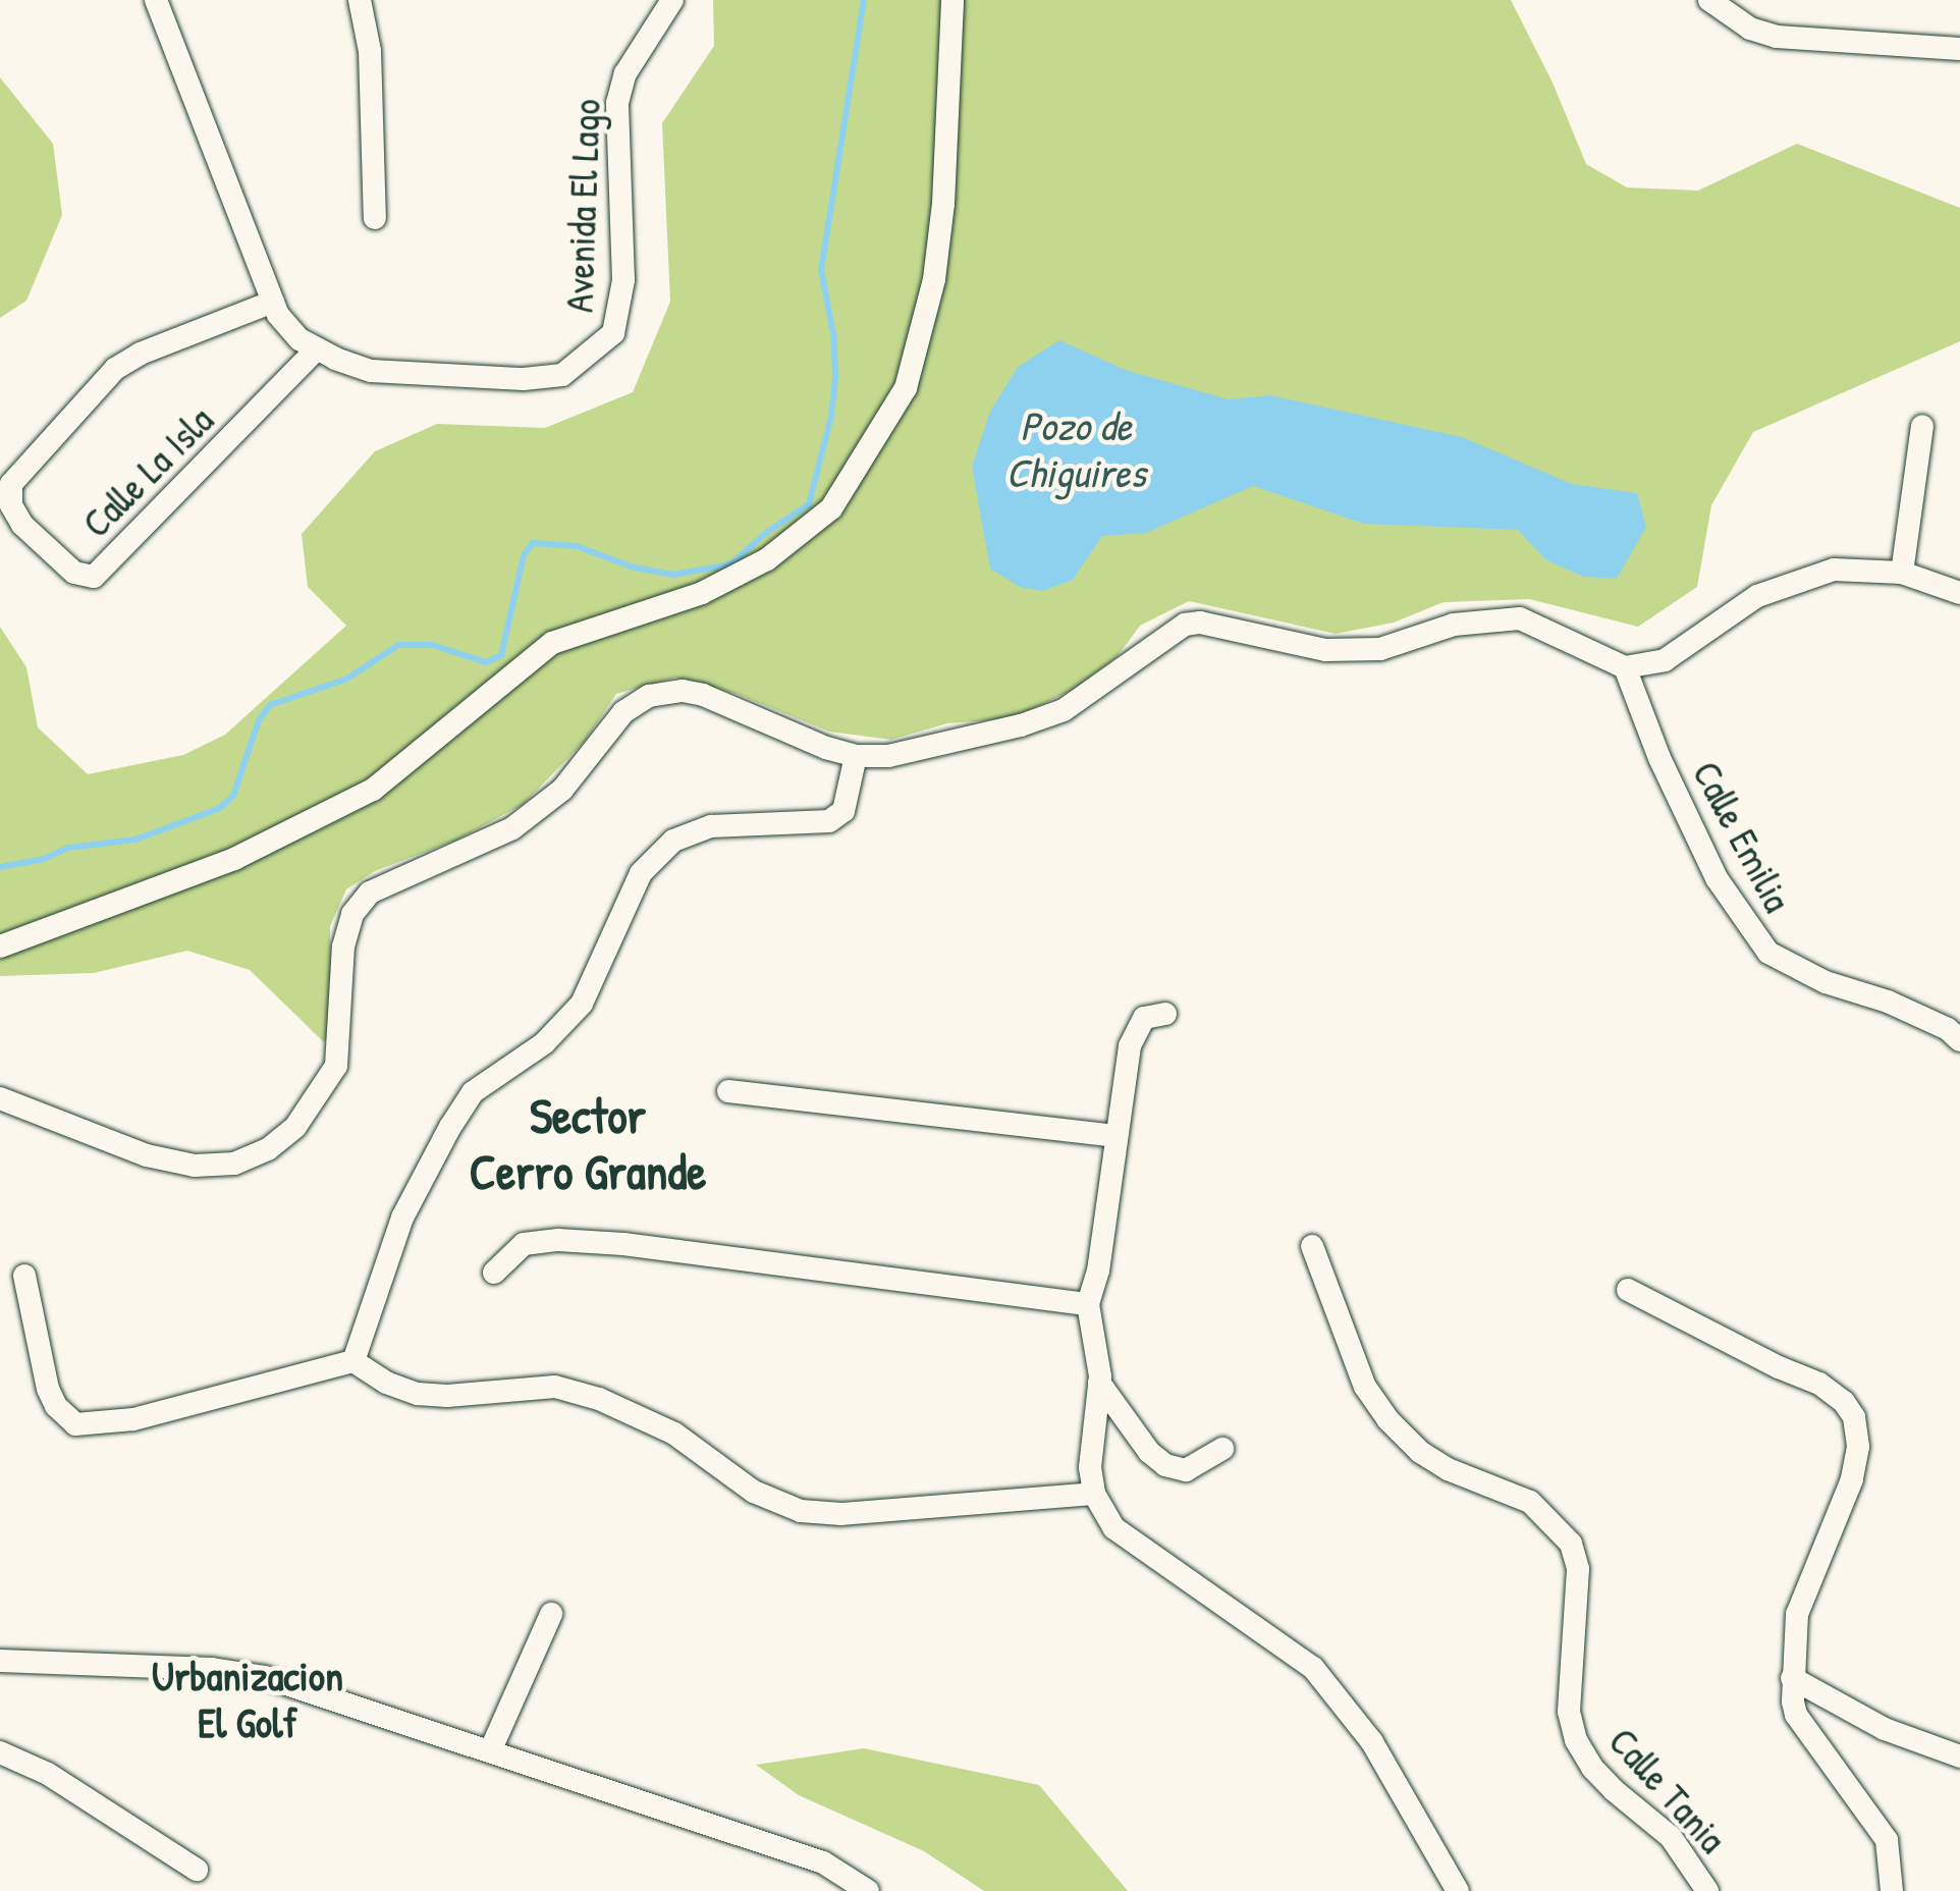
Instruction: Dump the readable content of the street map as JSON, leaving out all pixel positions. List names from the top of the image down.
{
  "streets": {
    "street": [
      "Avenida El Lago",
      "Calle La Isla",
      "Calle Emilia",
      "Calle Tania"
    ]
  },
  "crossings": [
    ["Avenida El Lago", "Calle La Isla"]
  ],
  "districts": ["Sector Cerro Grande", "Urbanizacion El Golf"],
  "water": ["Pozo de Chiguires"]
}
